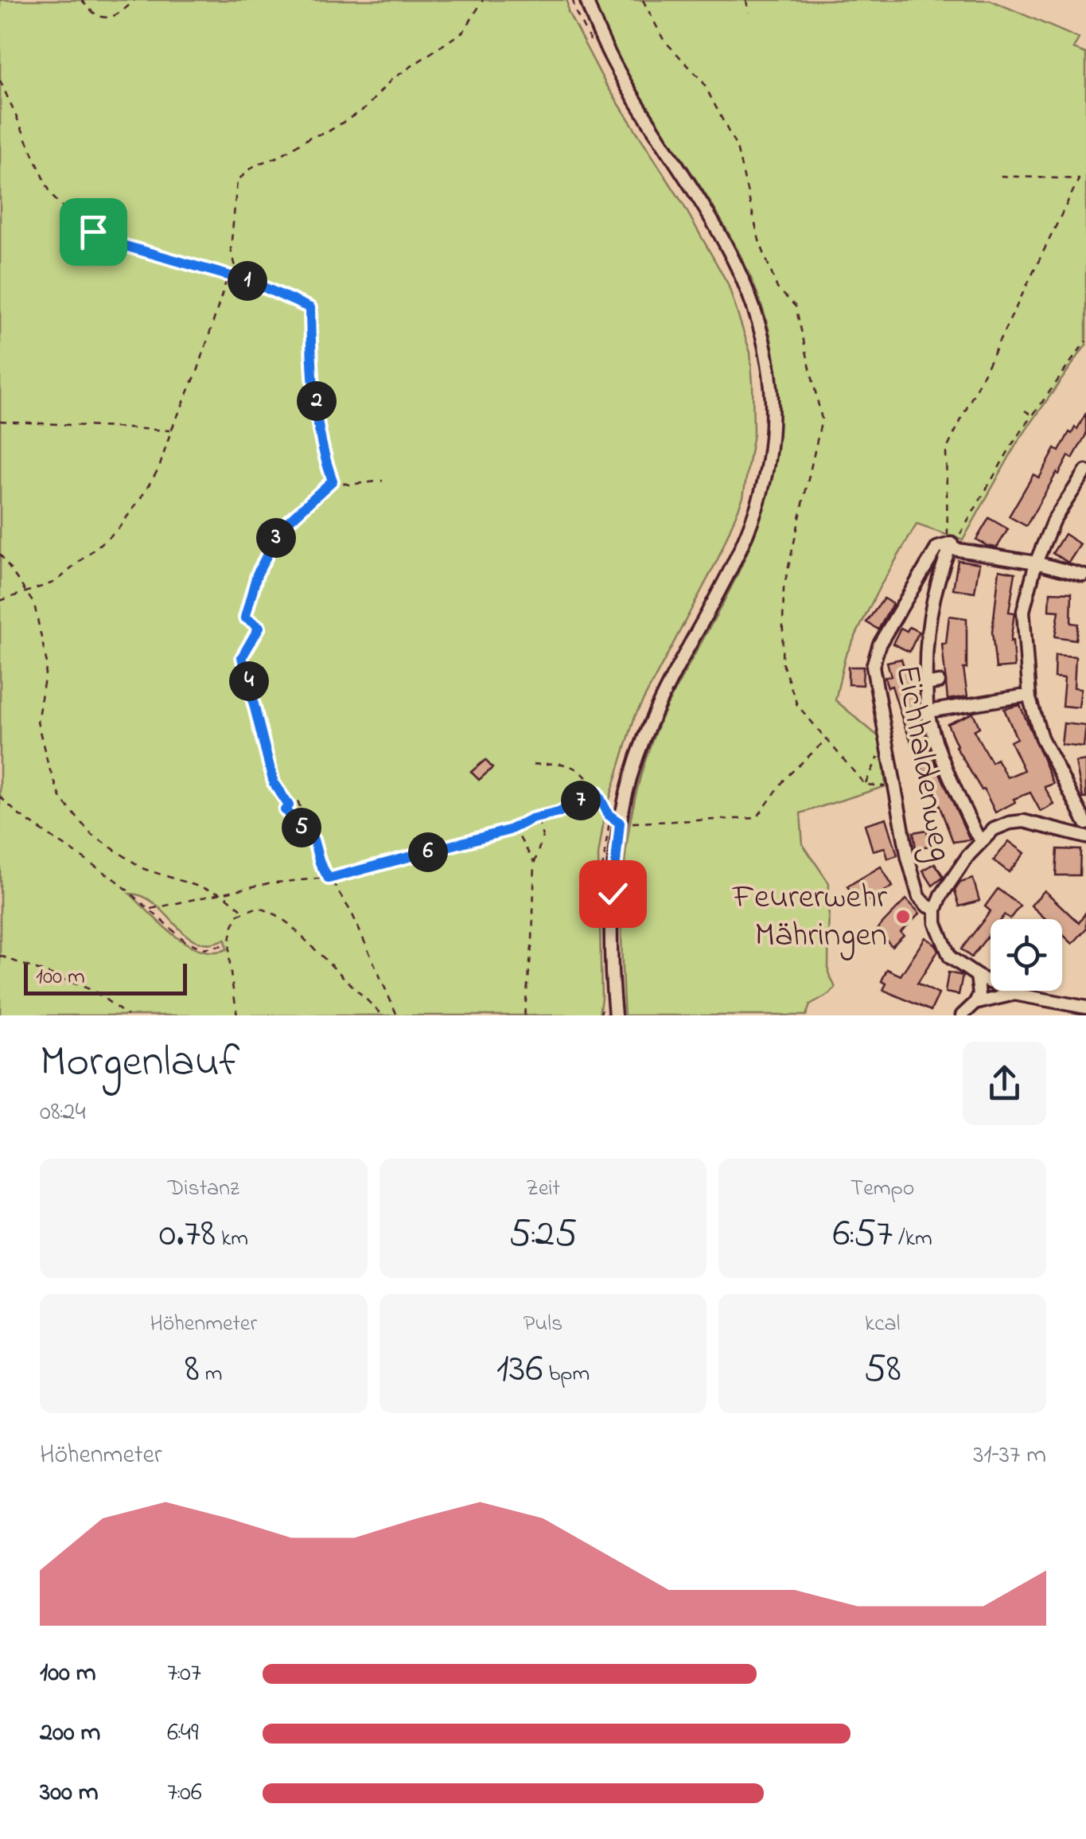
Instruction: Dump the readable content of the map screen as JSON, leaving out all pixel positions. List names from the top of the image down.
{
  "streets": {
    "street": ["Eichhaldenweg"]
  },
  "places": ["Feurerwehr Mähringen"],
  "scale_bar": "100 m",
  "page": {
    "pins": [
      "1",
      "2",
      "3",
      "4",
      "7",
      "5",
      "6"
    ],
    "scale": "100 m",
    "heading": ["Morgenlauf", "08:24"],
    "stats": [
      ["Distanz", "0.78 km"],
      ["Zeit", "5:25"],
      ["Tempo", "6:57 /km"],
      ["Höhenmeter", "8 m"],
      ["Puls", "136 bpm"],
      ["kcal", "58"]
    ],
    "chart": ["Höhenmeter", "31–37 m"],
    "list": [
      {
        "name": "100 m",
        "note": "7:07"
      },
      {
        "name": "200 m",
        "note": "6:49"
      },
      {
        "name": "300 m",
        "note": "7:06"
      }
    ]
  }
}
